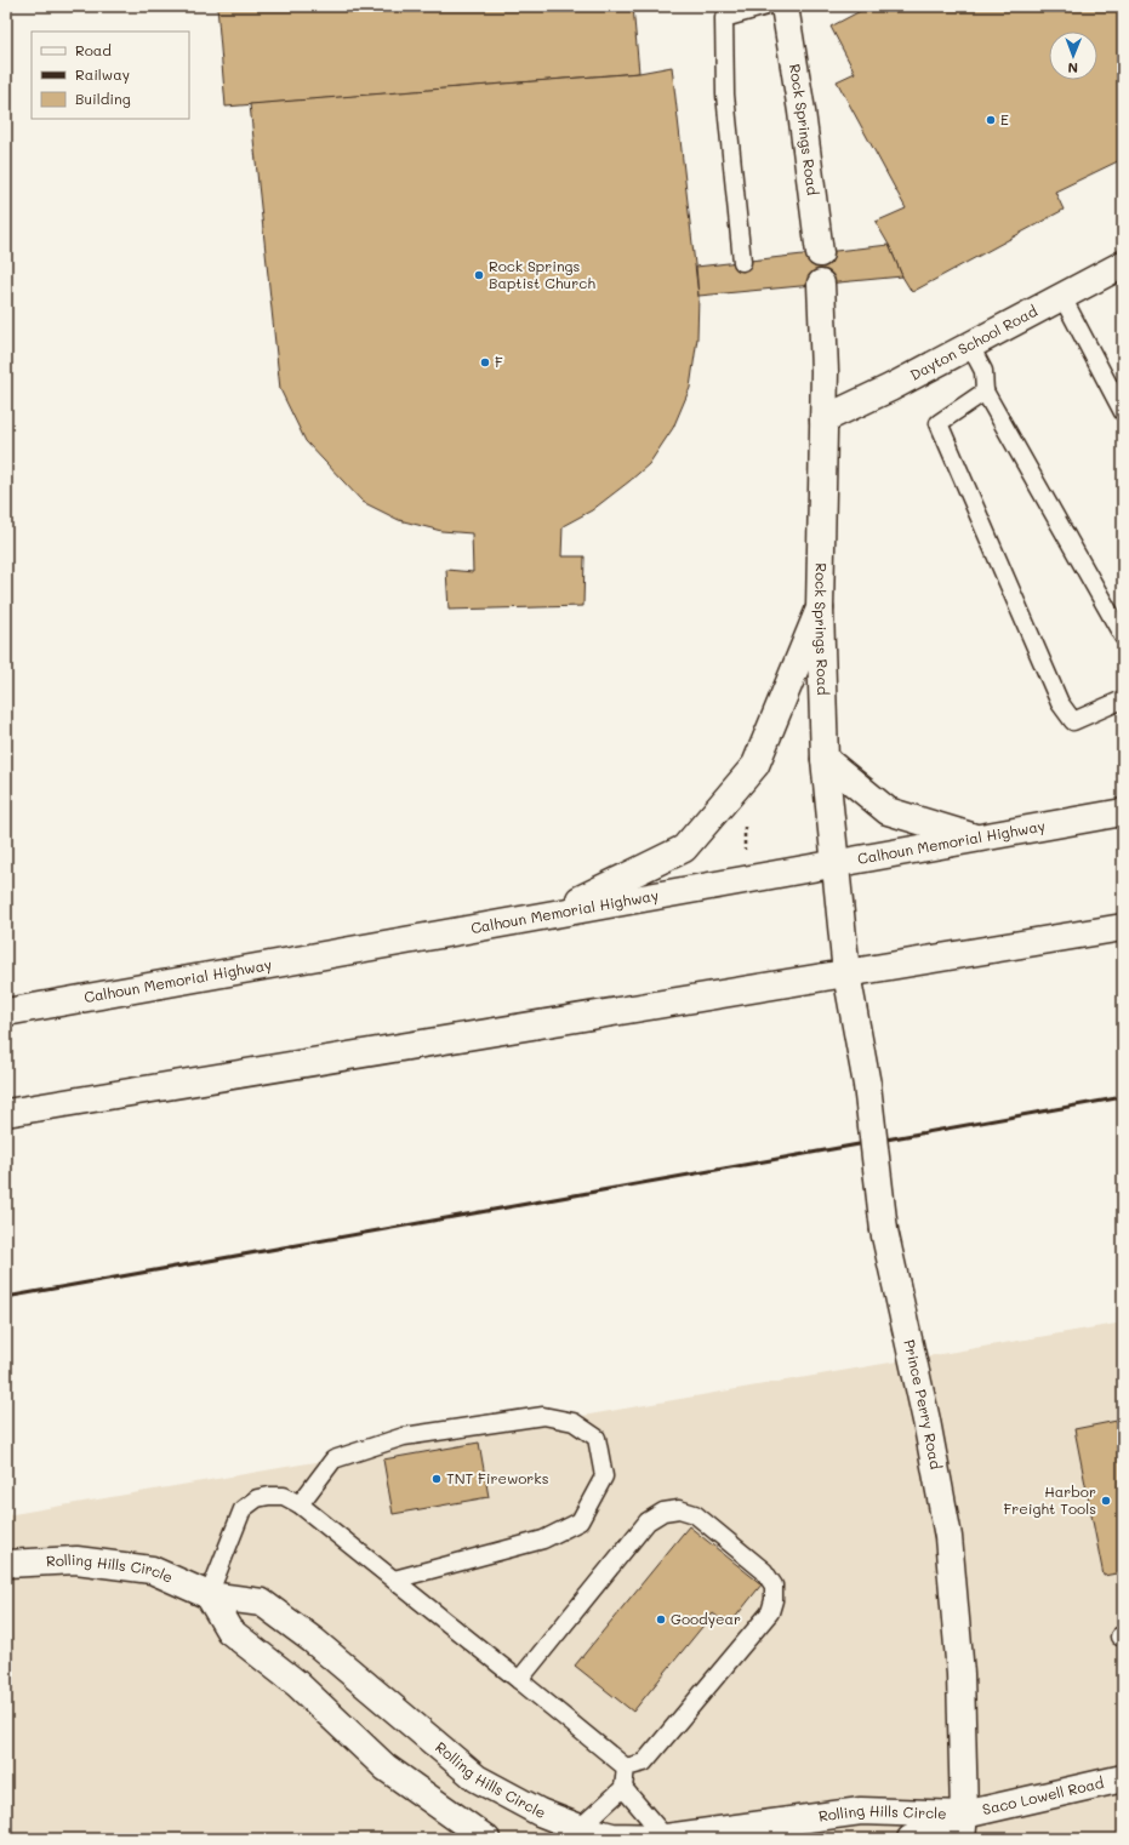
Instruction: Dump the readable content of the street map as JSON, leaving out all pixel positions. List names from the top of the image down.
{
  "streets": {
    "main road": [
      "Rock Springs Road",
      "Dayton School Road",
      "Calhoun Memorial Highway",
      "Prince Perry Road",
      "Rolling Hills Circle",
      "Saco Lowell Road"
    ]
  },
  "crossings": [
    ["Rock Springs Road", "Dayton School Road"],
    ["Rock Springs Road", "Calhoun Memorial Highway"],
    ["Rock Springs Road", "Prince Perry Road"],
    ["Prince Perry Road", "Rolling Hills Circle"],
    ["Prince Perry Road", "Saco Lowell Road"],
    ["Rolling Hills Circle", "Saco Lowell Road"]
  ],
  "places": [
    "E",
    "Rock Springs Baptist Church",
    "F",
    "TNT Fireworks",
    "Harbor Freight Tools",
    "Goodyear"
  ],
  "legend": ["Road", "Railway", "Building"],
  "north": "bottom"
}
